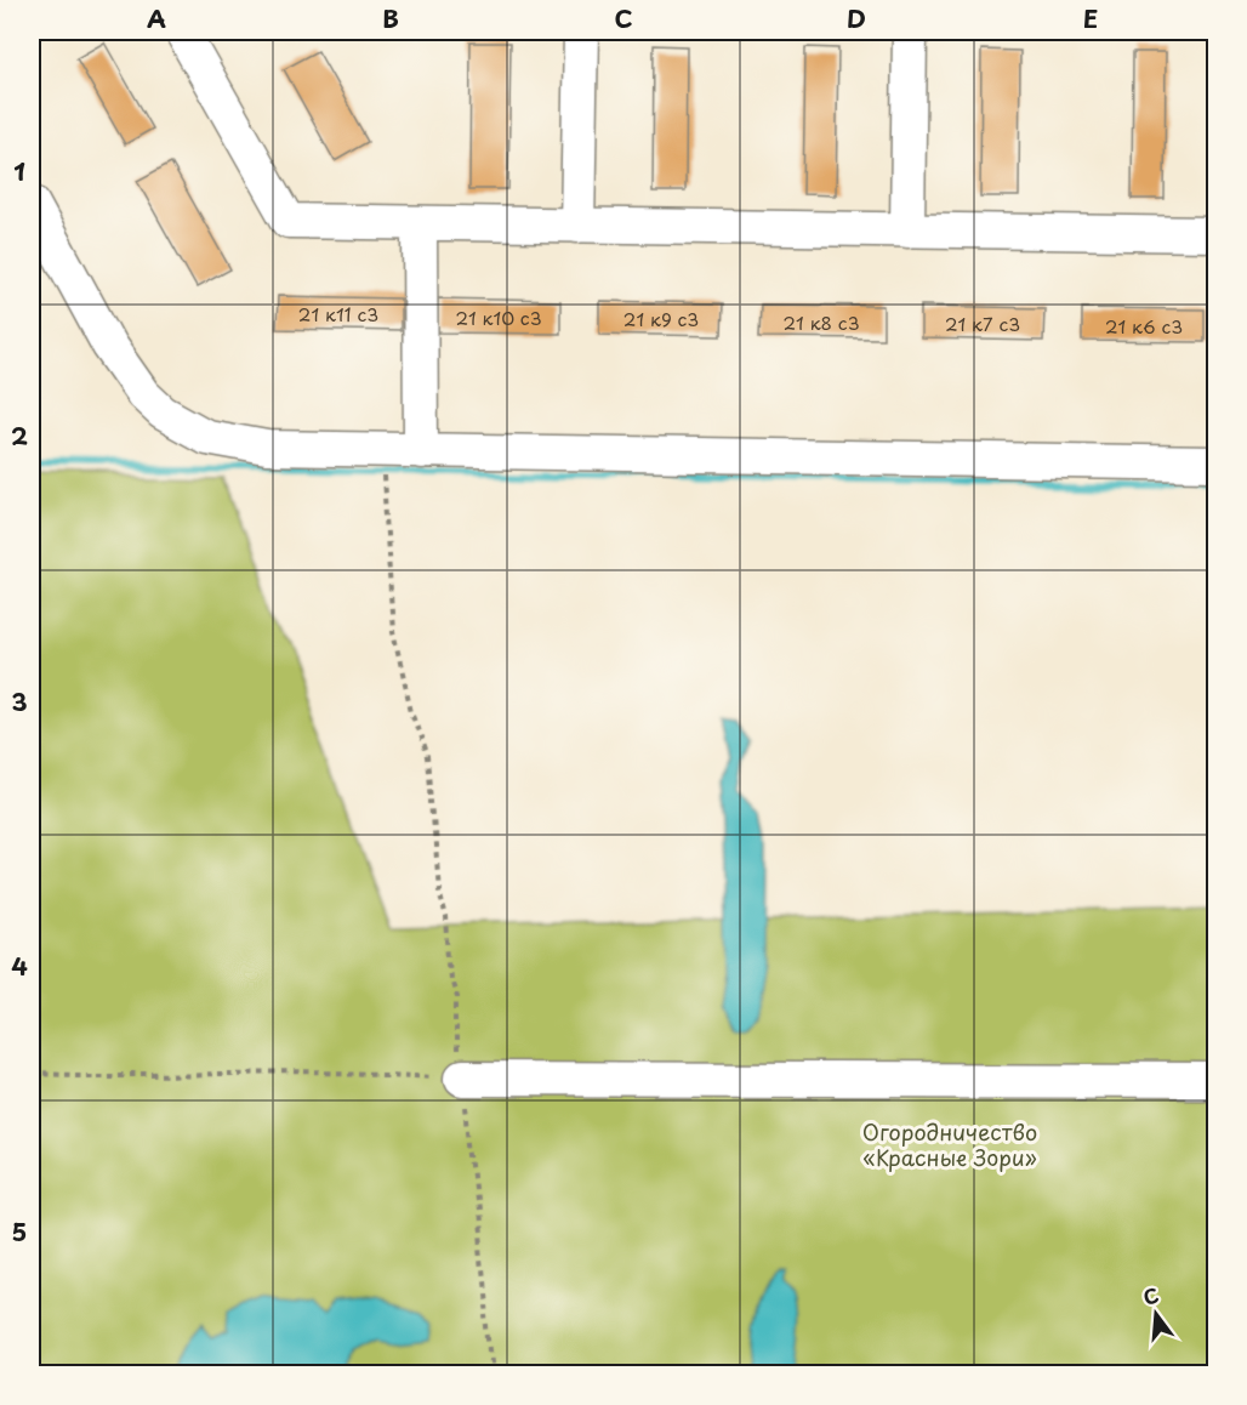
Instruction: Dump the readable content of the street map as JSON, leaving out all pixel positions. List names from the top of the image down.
{
  "parks": ["Огородничество «Красные Зори»"],
  "house_numbers": [
    "21 к11 с3",
    "21 к10 с3",
    "21 к9 с3",
    "21 к8 с3",
    "21 к7 с3",
    "21 к6 с3"
  ],
  "north": "top",
  "grid": {
    "columns": [
      "A",
      "B",
      "C",
      "D",
      "E"
    ],
    "rows": [
      "1",
      "2",
      "3",
      "4",
      "5"
    ]
  }
}
